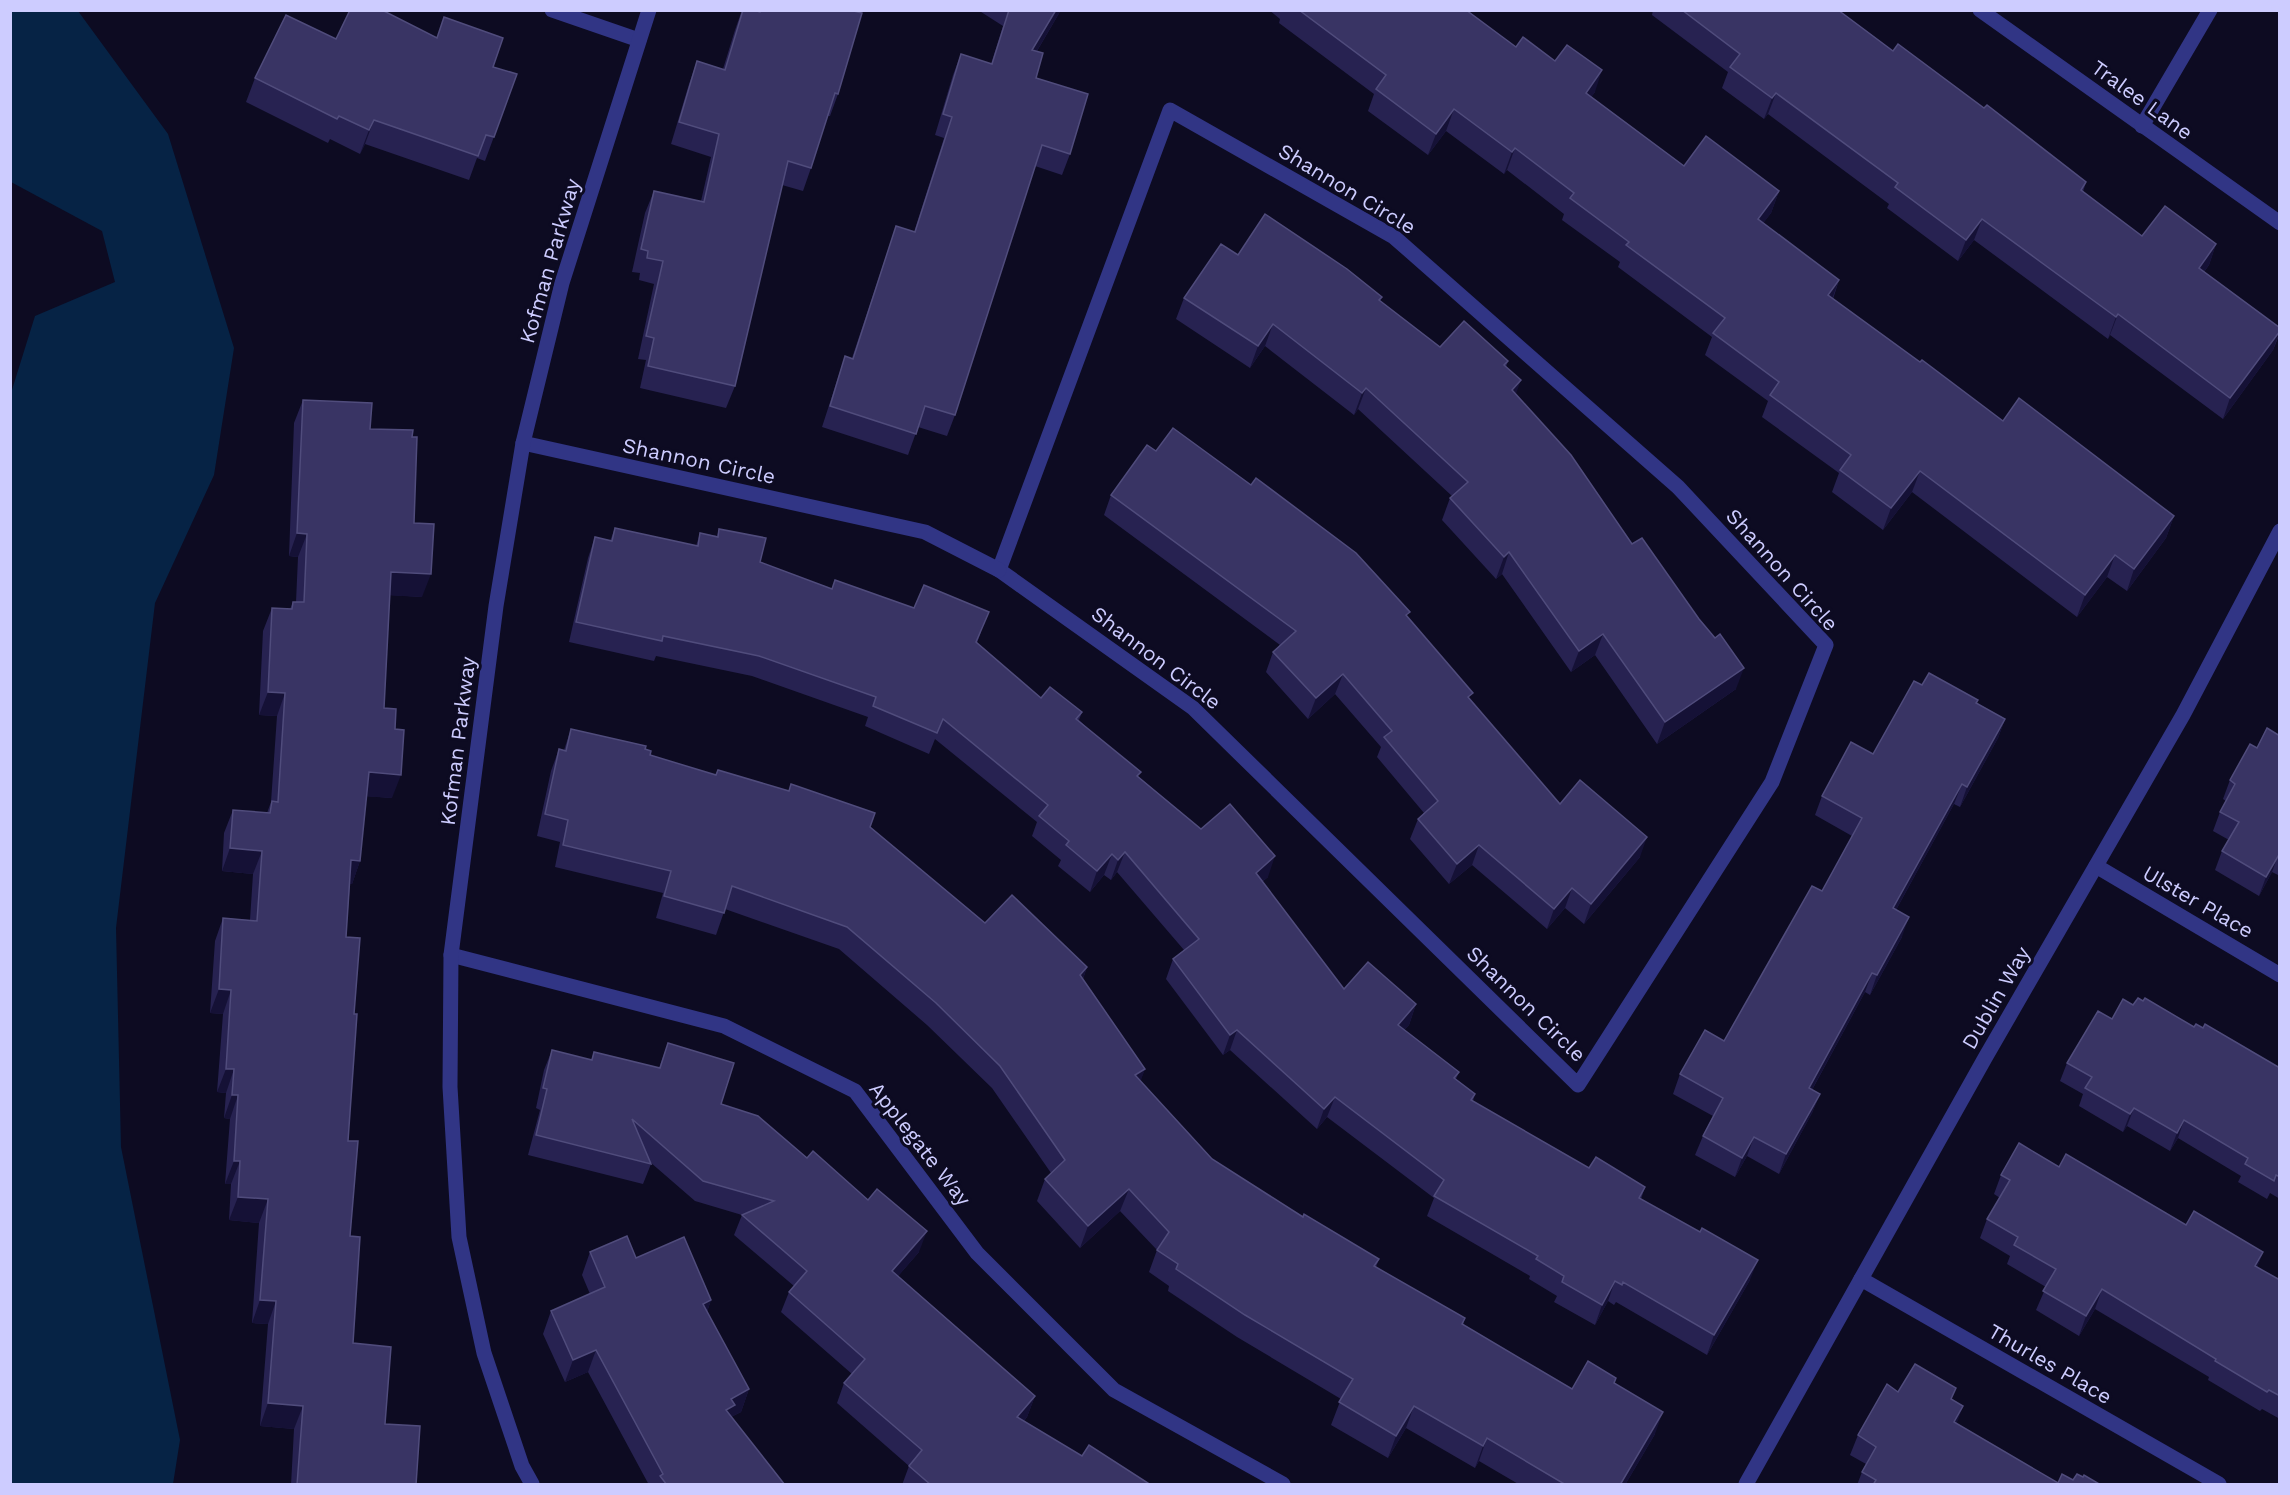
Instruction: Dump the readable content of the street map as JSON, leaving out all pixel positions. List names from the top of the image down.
{
  "streets": {
    "street": [
      "Tralee Lane",
      "Shannon Circle",
      "Kofman Parkway",
      "Ulster Place",
      "Dublin Way",
      "Applegate Way",
      "Thurles Place"
    ]
  },
  "crossings": [
    ["Shannon Circle", "Kofman Parkway"],
    ["Kofman Parkway", "Applegate Way"],
    ["Ulster Place", "Dublin Way"],
    ["Dublin Way", "Thurles Place"]
  ]
}
